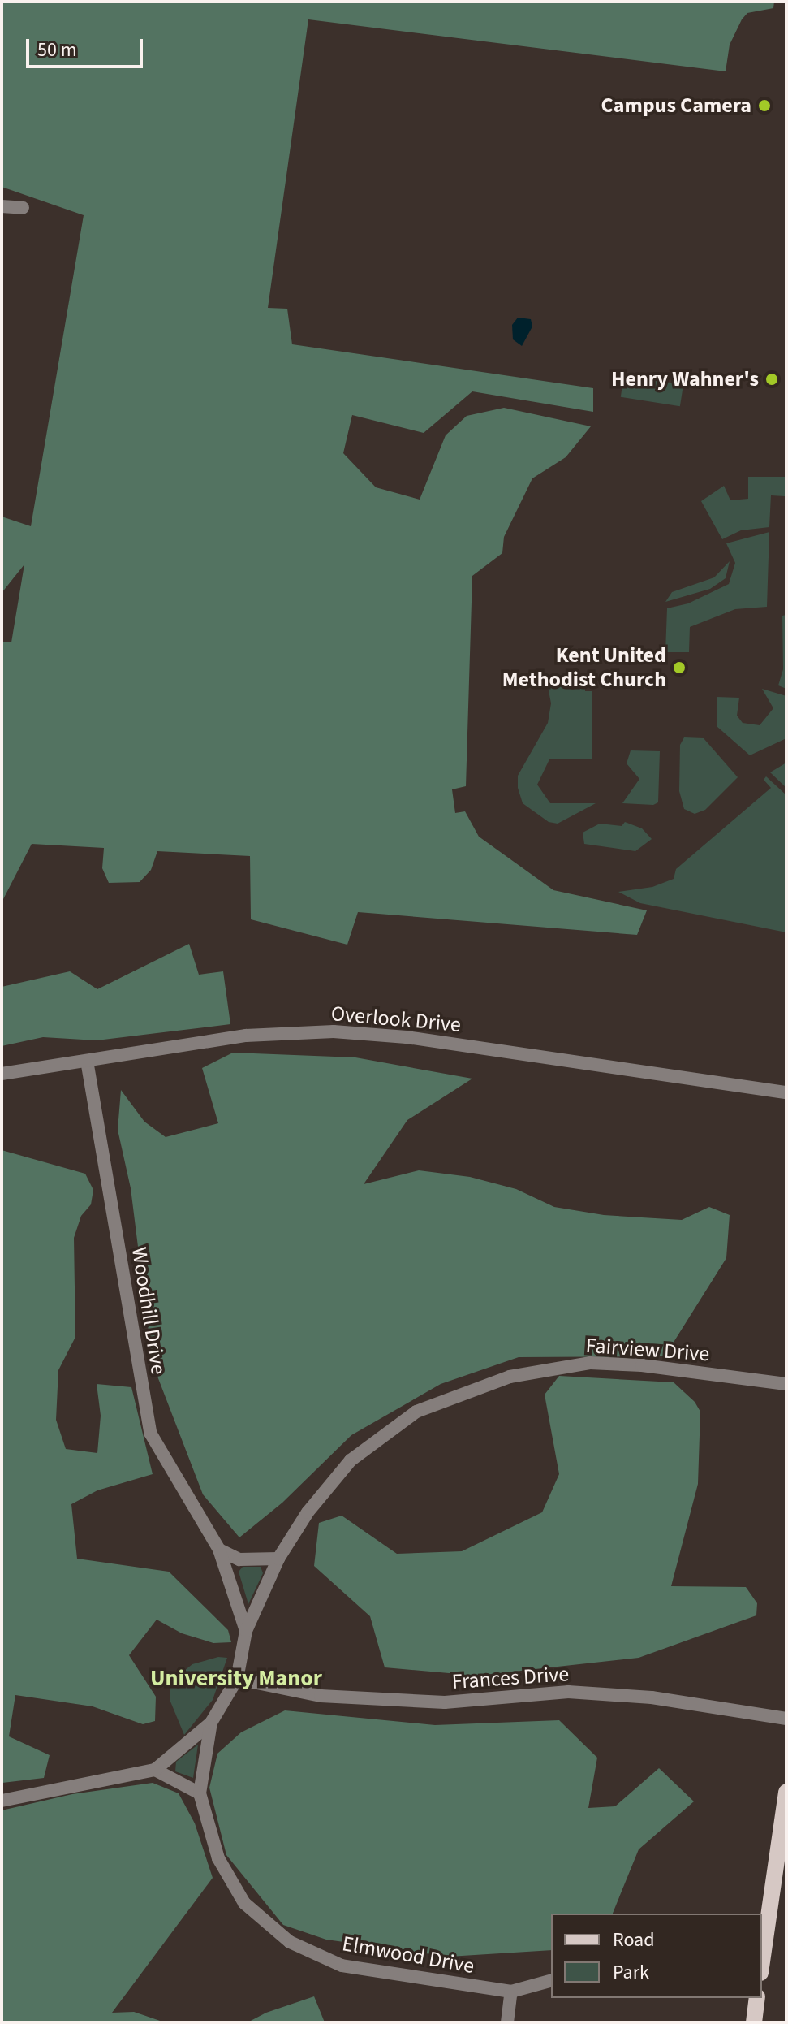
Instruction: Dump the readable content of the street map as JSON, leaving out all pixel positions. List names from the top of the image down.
{
  "streets": {
    "street": [
      "Overlook Drive",
      "Woodhill Drive",
      "Fairview Drive",
      "Frances Drive",
      "Elmwood Drive"
    ]
  },
  "crossings": [
    ["Overlook Drive", "Woodhill Drive"],
    ["Woodhill Drive", "Fairview Drive"],
    ["Fairview Drive", "Frances Drive"],
    ["Fairview Drive", "Elmwood Drive"],
    ["Frances Drive", "Elmwood Drive"]
  ],
  "districts": ["University Manor"],
  "places": ["Campus Camera", "Henry Wahner's", "Kent United Methodist Church"],
  "legend": ["Road", "Park"],
  "scale_bar": "50 m"
}
